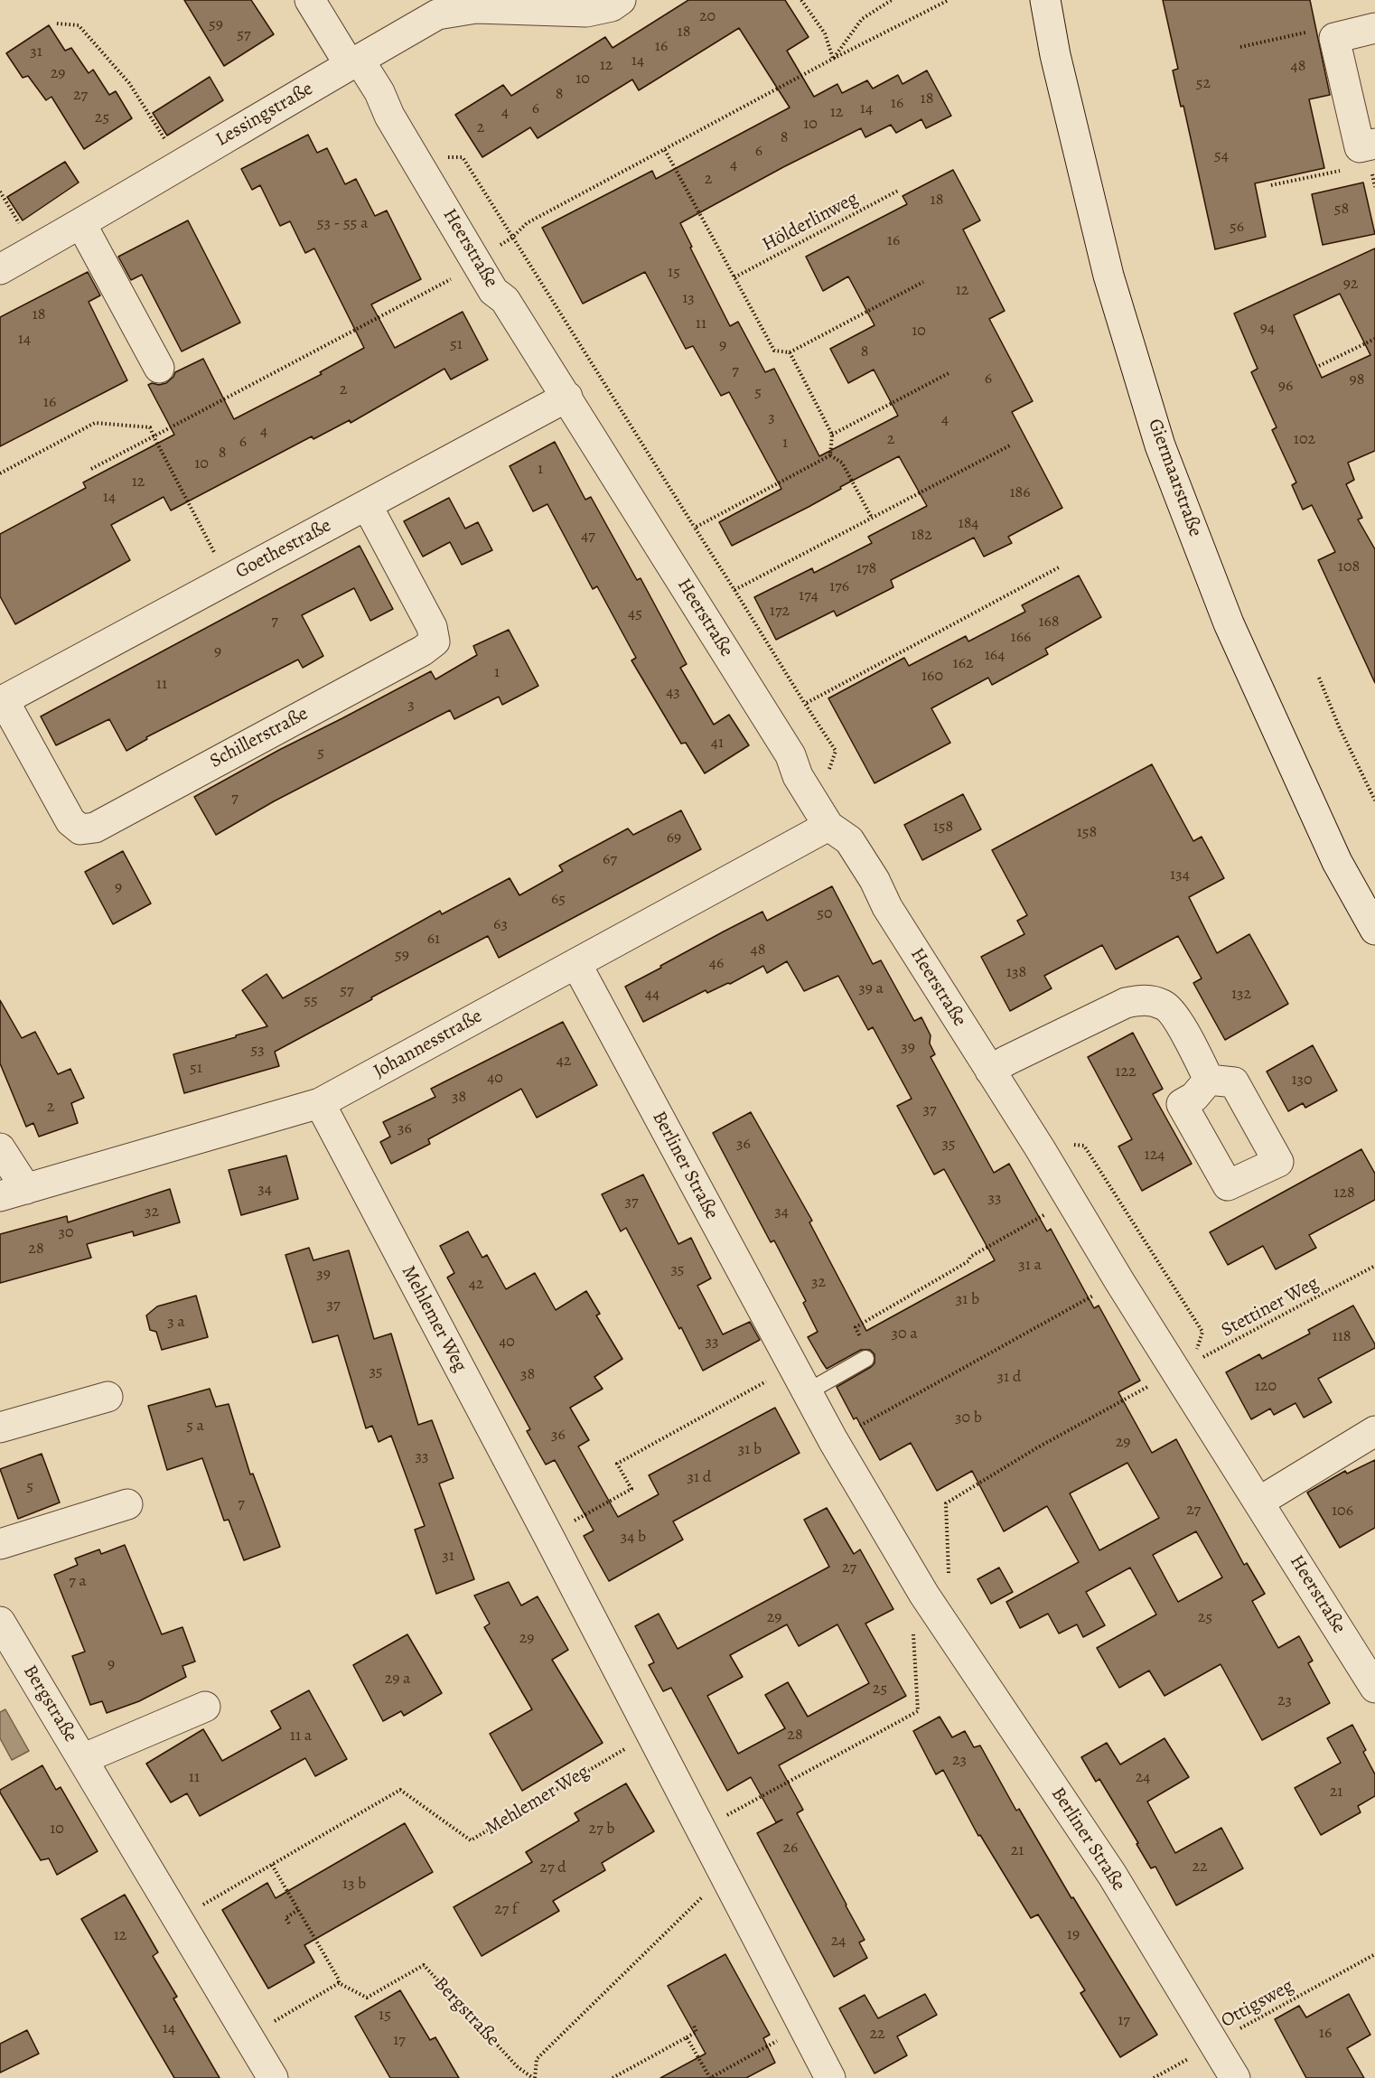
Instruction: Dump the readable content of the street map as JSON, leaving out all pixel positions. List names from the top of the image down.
{
  "streets": {
    "street": [
      "Lessingstraße",
      "Heerstraße",
      "Giermaarstraße",
      "Goethestraße",
      "Schillerstraße",
      "Johannesstraße",
      "Berliner Straße",
      "Mehlemer Weg",
      "Bergstraße"
    ],
    "path": ["Hölderlinweg", "Stettiner Weg", "Ottigsweg"]
  },
  "crossings": [
    ["Lessingstraße", "Heerstraße"],
    ["Heerstraße", "Goethestraße"],
    ["Heerstraße", "Johannesstraße"],
    ["Heerstraße", "Stettiner Weg"],
    ["Goethestraße", "Schillerstraße"],
    ["Johannesstraße", "Berliner Straße"],
    ["Johannesstraße", "Mehlemer Weg"],
    ["Berliner Straße", "Ottigsweg"],
    ["Mehlemer Weg", "Bergstraße"]
  ],
  "house_numbers": [
    "20",
    "59",
    "18",
    "57",
    "16",
    "31",
    "14",
    "12",
    "48",
    "29",
    "10",
    "52",
    "8",
    "27",
    "18",
    "16",
    "6",
    "14",
    "4",
    "12",
    "25",
    "10",
    "2",
    "8",
    "6",
    "54",
    "4",
    "2",
    "18",
    "58",
    "53 - 55 a",
    "56",
    "16",
    "15",
    "92",
    "12",
    "13",
    "18",
    "11",
    "94",
    "10",
    "14",
    "51",
    "9",
    "8",
    "7",
    "6",
    "98",
    "96",
    "2",
    "5",
    "16",
    "3",
    "4",
    "4",
    "2",
    "102",
    "6",
    "1",
    "8",
    "10",
    "1",
    "12",
    "186",
    "14",
    "184",
    "182",
    "47",
    "108",
    "178",
    "176",
    "174",
    "172",
    "45",
    "7",
    "168",
    "166",
    "9",
    "164",
    "162",
    "1",
    "160",
    "11",
    "43",
    "3",
    "41",
    "5",
    "7",
    "158",
    "158",
    "69",
    "67",
    "134",
    "9",
    "65",
    "50",
    "63",
    "61",
    "48",
    "59",
    "46",
    "138",
    "39 a",
    "57",
    "44",
    "132",
    "55",
    "39",
    "53",
    "42",
    "51",
    "122",
    "40",
    "130",
    "38",
    "2",
    "37",
    "36",
    "36",
    "35",
    "124",
    "34",
    "128",
    "33",
    "37",
    "32",
    "34",
    "30",
    "28",
    "31 a",
    "35",
    "39",
    "32",
    "42",
    "31 b",
    "37",
    "3 a",
    "30 a",
    "118",
    "40",
    "33",
    "35",
    "38",
    "31 d",
    "120",
    "30 b",
    "5 a",
    "36",
    "29",
    "31 b",
    "33",
    "31 d",
    "5",
    "7",
    "27",
    "106",
    "34 b",
    "31",
    "27",
    "7 a",
    "29",
    "25",
    "29",
    "9",
    "29 a",
    "25",
    "23",
    "28",
    "11 a",
    "23",
    "11",
    "24",
    "21",
    "10",
    "27 b",
    "26",
    "21",
    "22",
    "27 d",
    "13 b",
    "27 f",
    "19",
    "12",
    "24",
    "15",
    "17",
    "14",
    "16",
    "22",
    "17"
  ]
}
